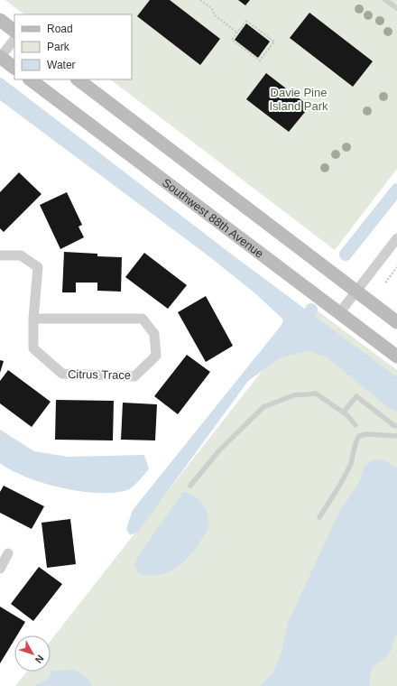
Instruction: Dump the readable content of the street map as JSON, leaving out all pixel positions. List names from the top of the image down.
{
  "streets": {
    "main road": ["Southwest 88th Avenue"],
    "street": ["Citrus Trace"]
  },
  "parks": ["Davie Pine Island Park"],
  "legend": ["Road", "Park", "Water"],
  "north": "bottom right"
}
